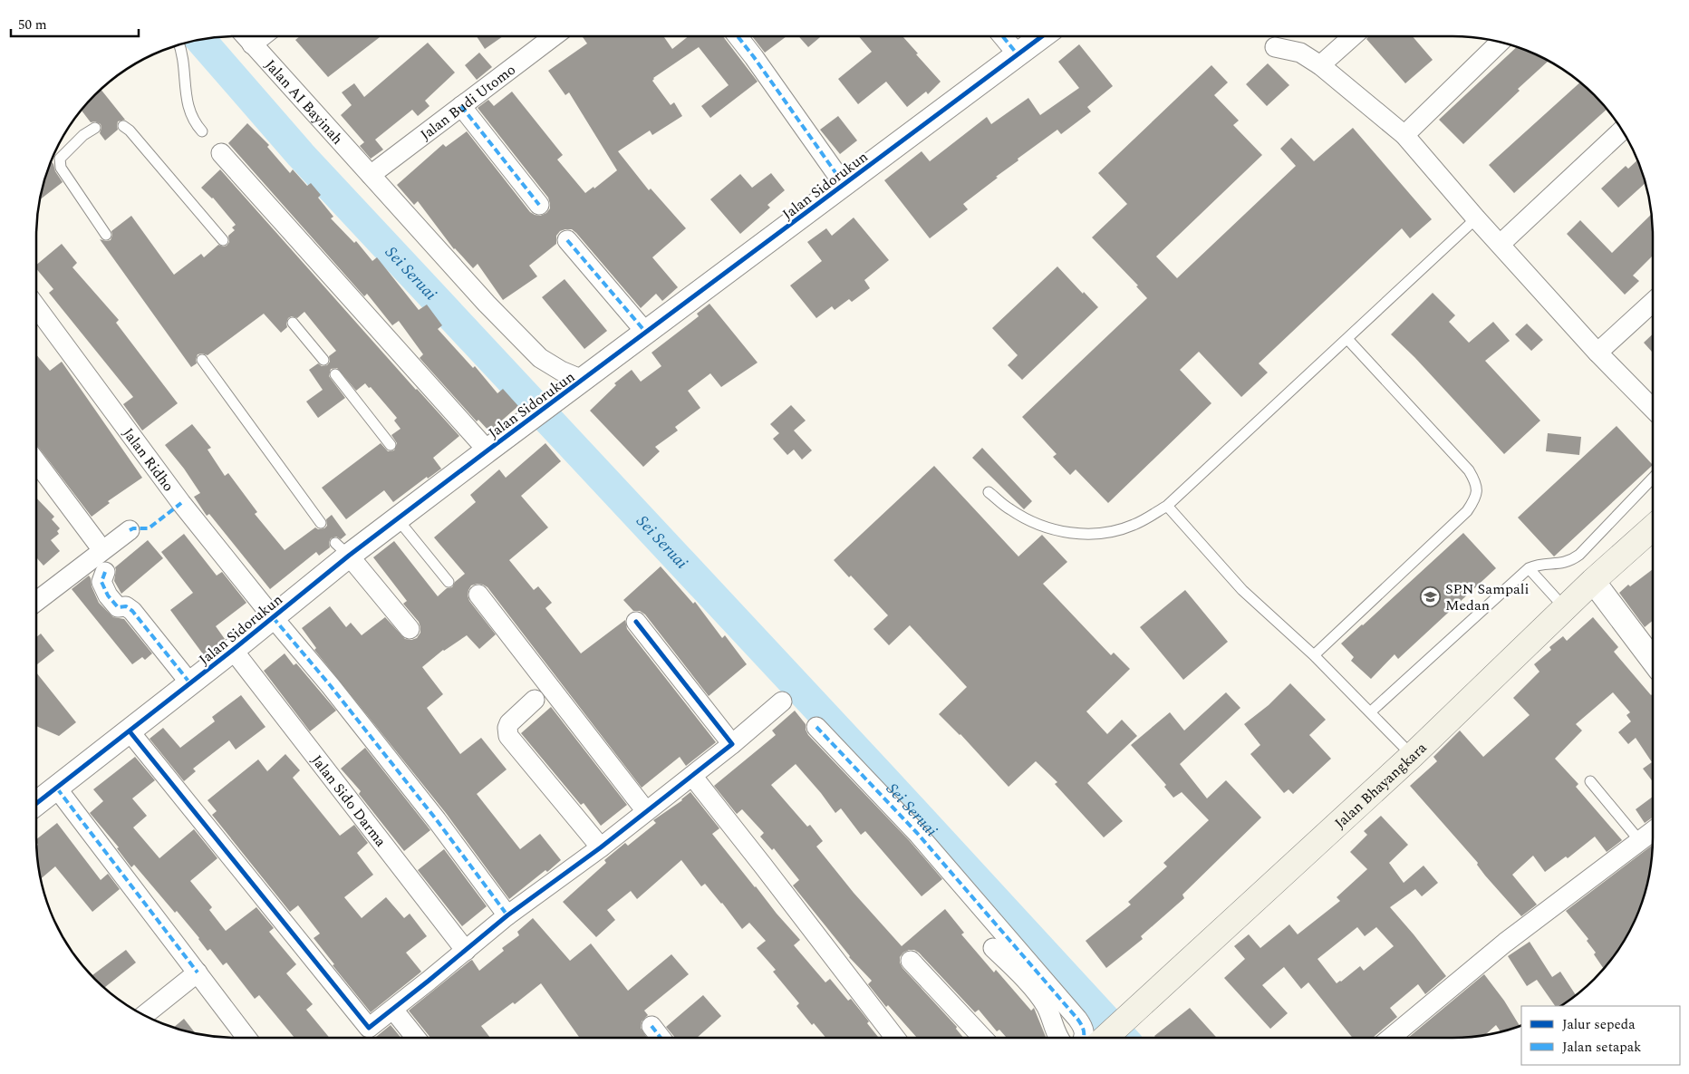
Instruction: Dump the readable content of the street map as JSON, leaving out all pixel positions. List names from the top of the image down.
{
  "streets": {
    "main road": ["Jalan Bhayangkara"],
    "street": [
      "Jalan AI Bayinah",
      "Jalan Budi Utomo",
      "Jalan Sidorukun",
      "Jalan Ridho",
      "Jalan Sido Darma"
    ]
  },
  "crossings": [
    ["Jalan AI Bayinah", "Jalan Budi Utomo"],
    ["Jalan AI Bayinah", "Jalan Sidorukun"],
    ["Jalan Sidorukun", "Jalan Ridho"],
    ["Jalan Sidorukun", "Jalan Sido Darma"]
  ],
  "water": ["Sei Seruai"],
  "places": {
    "school or university": ["SPN Sampali Medan"]
  },
  "legend": ["Jalur sepeda", "Jalan setapak"],
  "scale_bar": "50 m"
}
